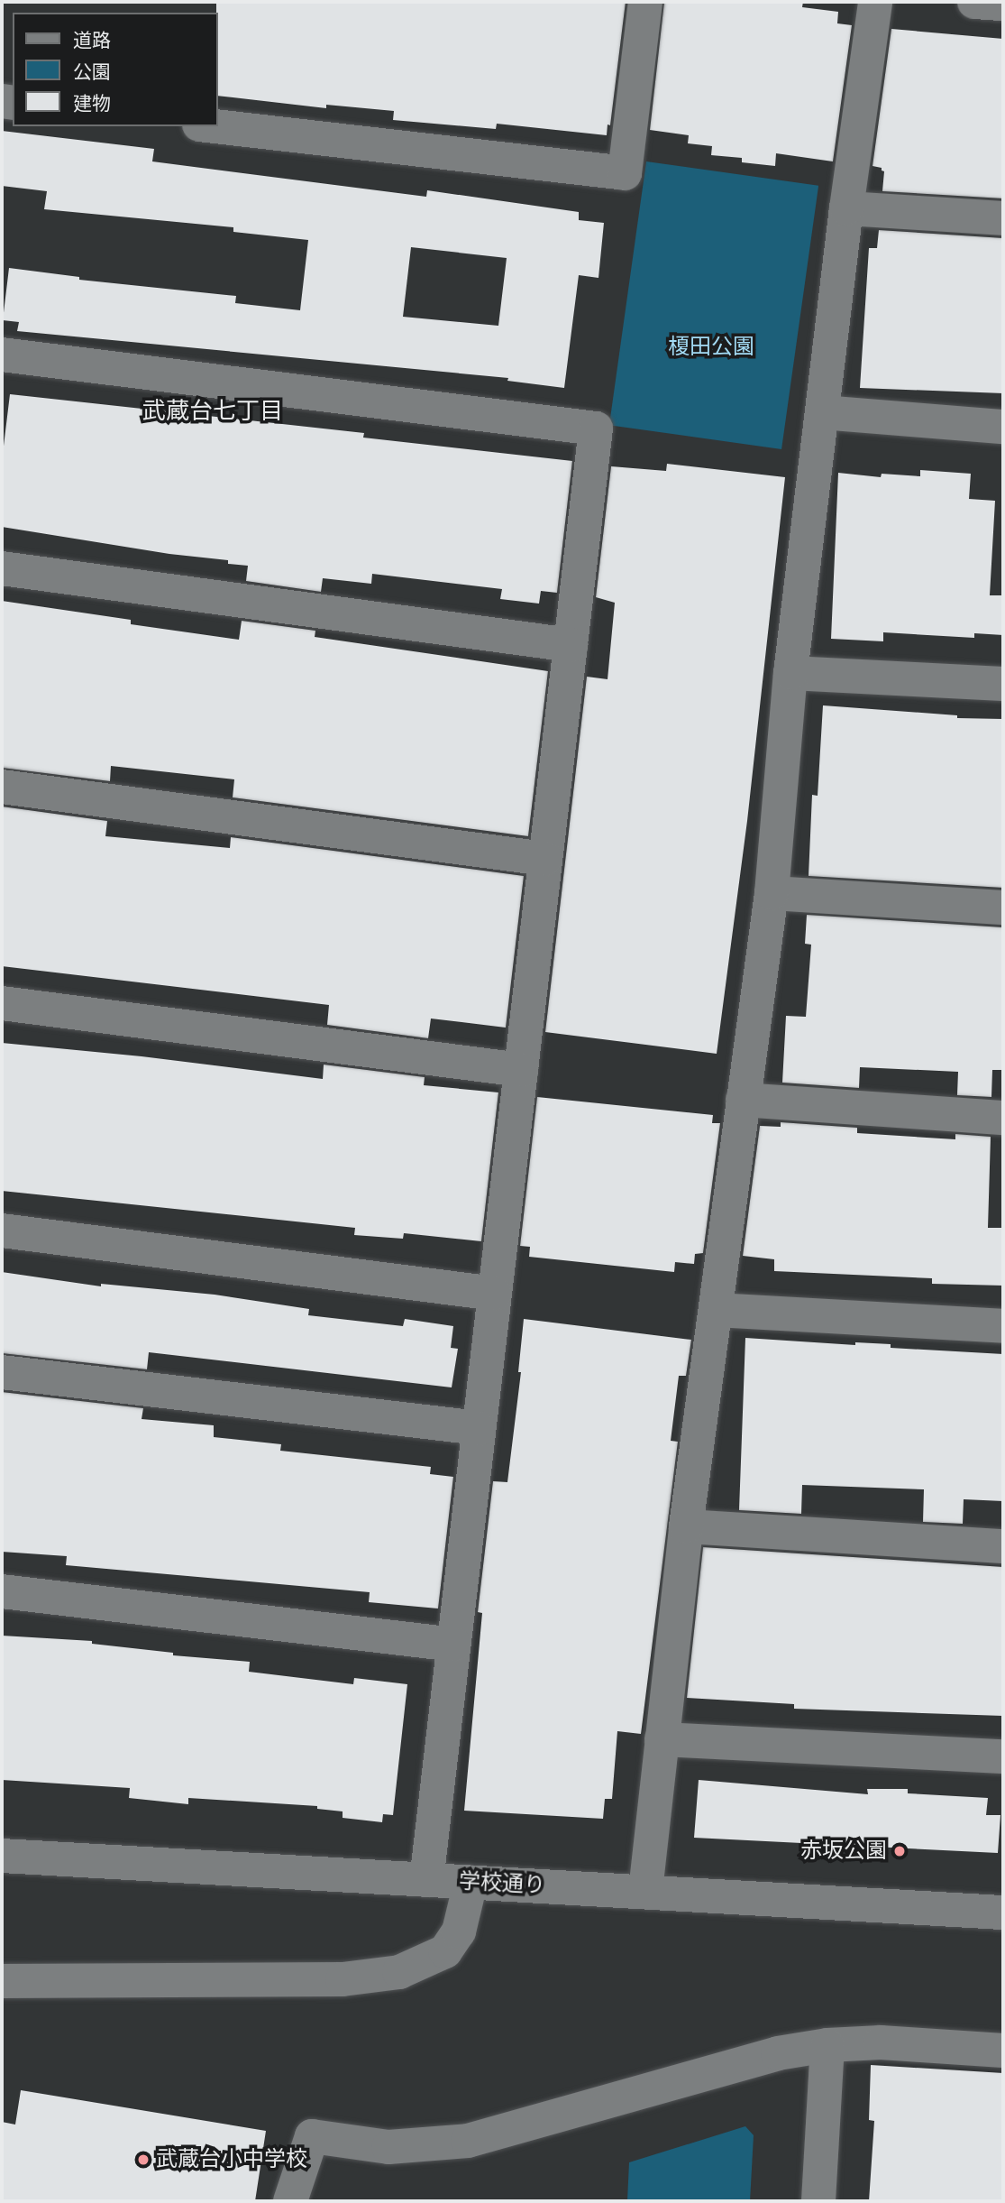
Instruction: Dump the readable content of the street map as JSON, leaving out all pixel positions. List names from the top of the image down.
{
  "streets": {
    "street": ["学校通り"]
  },
  "districts": ["武蔵台七丁目"],
  "parks": ["榎田公園"],
  "places": ["赤坂公園", "武蔵台小中学校"],
  "legend": ["道路", "公園", "建物"]
}
